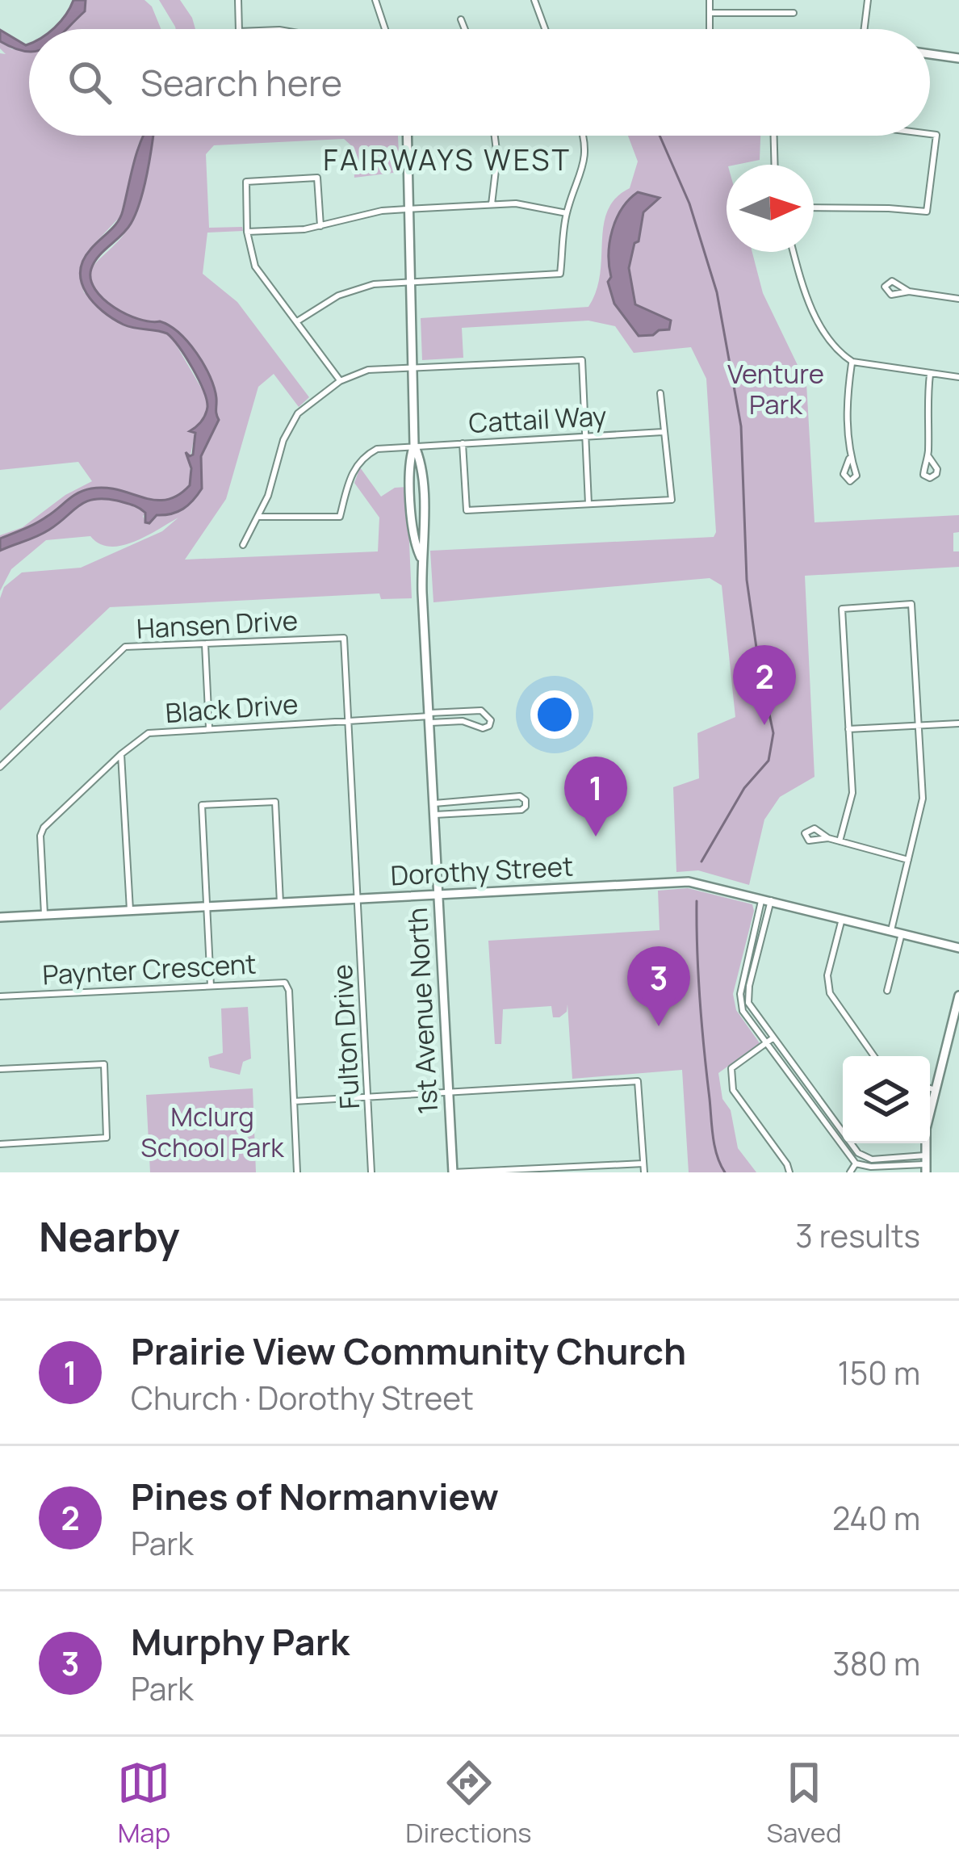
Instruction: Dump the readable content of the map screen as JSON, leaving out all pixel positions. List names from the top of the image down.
{
  "streets": {
    "street": [
      "Cattail Way",
      "Hansen Drive",
      "Black Drive",
      "Dorothy Street",
      "Paynter Crescent",
      "1st Avenue North",
      "Fulton Drive"
    ]
  },
  "crossings": [
    ["Cattail Way", "1st Avenue North"],
    ["Hansen Drive", "Black Drive"],
    ["Hansen Drive", "Fulton Drive"],
    ["Black Drive", "Dorothy Street"],
    ["Black Drive", "1st Avenue North"],
    ["Black Drive", "Fulton Drive"],
    ["Dorothy Street", "1st Avenue North"],
    ["Dorothy Street", "Fulton Drive"]
  ],
  "districts": ["FAIRWAYS WEST"],
  "parks": ["Venture Park", "Mclurg School Park"],
  "north": "right",
  "page": {
    "search": "Search here",
    "pins": ["2", "1", "3"],
    "heading": ["Nearby", "3 results"],
    "list": [
      {
        "mark": "1",
        "name": "Prairie View Community Church",
        "note": "Church · Dorothy Street",
        "value": "150 m"
      },
      {
        "mark": "2",
        "name": "Pines of Normanview",
        "note": "Park",
        "value": "240 m"
      },
      {
        "mark": "3",
        "name": "Murphy Park",
        "note": "Park",
        "value": "380 m"
      }
    ],
    "nav": ["Map", "Directions", "Saved"]
  }
}
